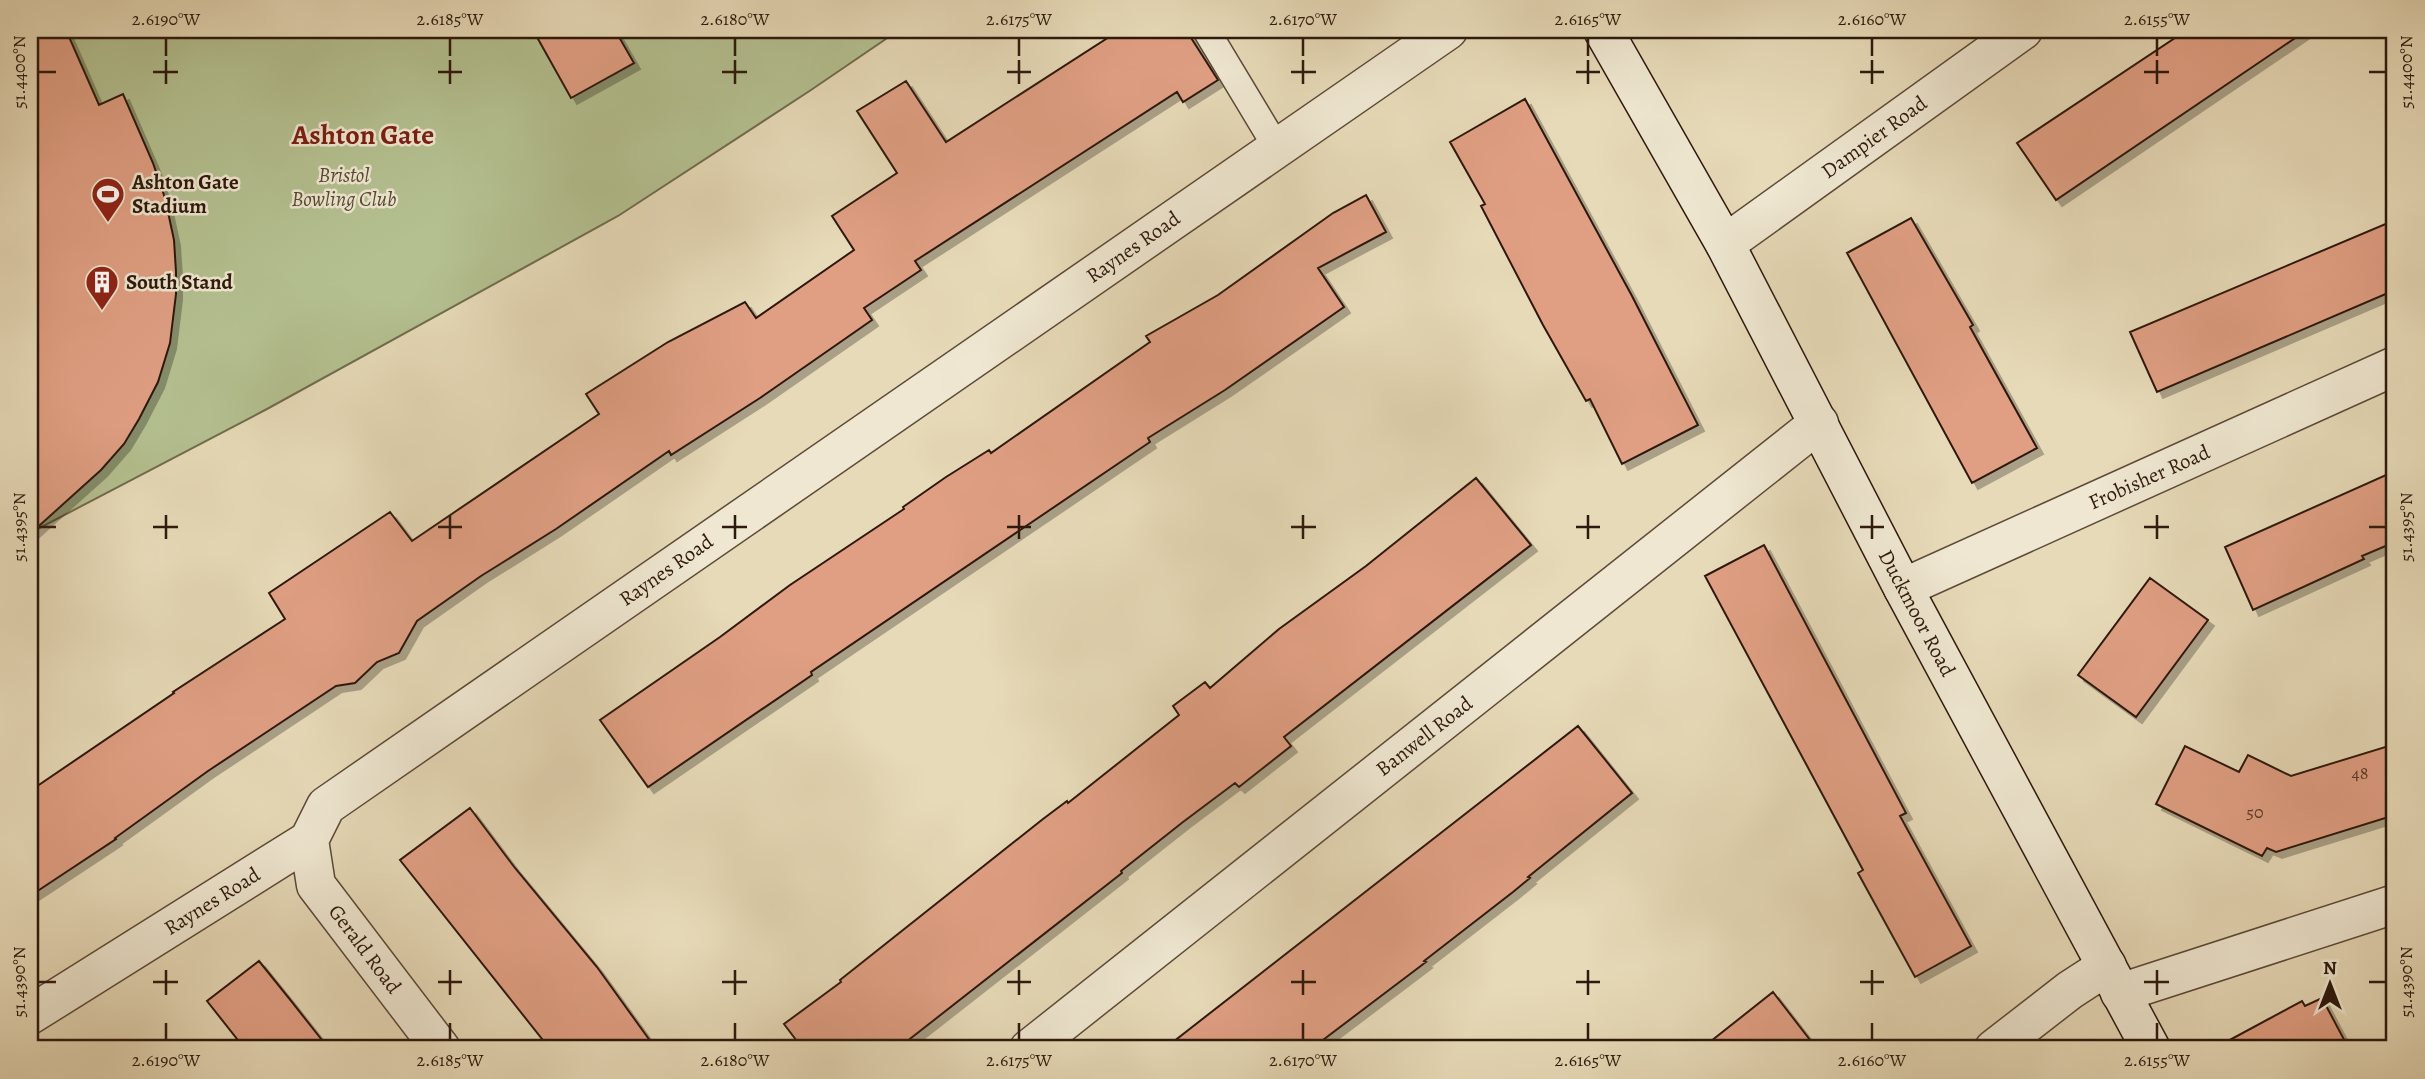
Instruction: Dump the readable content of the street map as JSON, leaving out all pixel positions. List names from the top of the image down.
{
  "streets": {
    "street": [
      "Dampier Road",
      "Raynes Road",
      "Frobisher Road",
      "Duckmoor Road",
      "Banwell Road",
      "Gerald Road"
    ]
  },
  "crossings": [
    ["Dampier Road", "Duckmoor Road"],
    ["Raynes Road", "Gerald Road"],
    ["Frobisher Road", "Duckmoor Road"],
    ["Duckmoor Road", "Banwell Road"]
  ],
  "districts": ["Ashton Gate"],
  "parks": ["Bristol Bowling Club"],
  "places": {
    "sports": ["Ashton Gate Stadium"],
    "building": ["South Stand"]
  },
  "house_numbers": ["48", "50"],
  "north": "top",
  "coordinates": [
    "2.6190°W",
    "2.6185°W",
    "2.6180°W",
    "2.6175°W",
    "2.6170°W",
    "2.6165°W",
    "2.6160°W",
    "2.6155°W",
    "51.4400°N",
    "51.4395°N",
    "51.4390°N"
  ]
}
